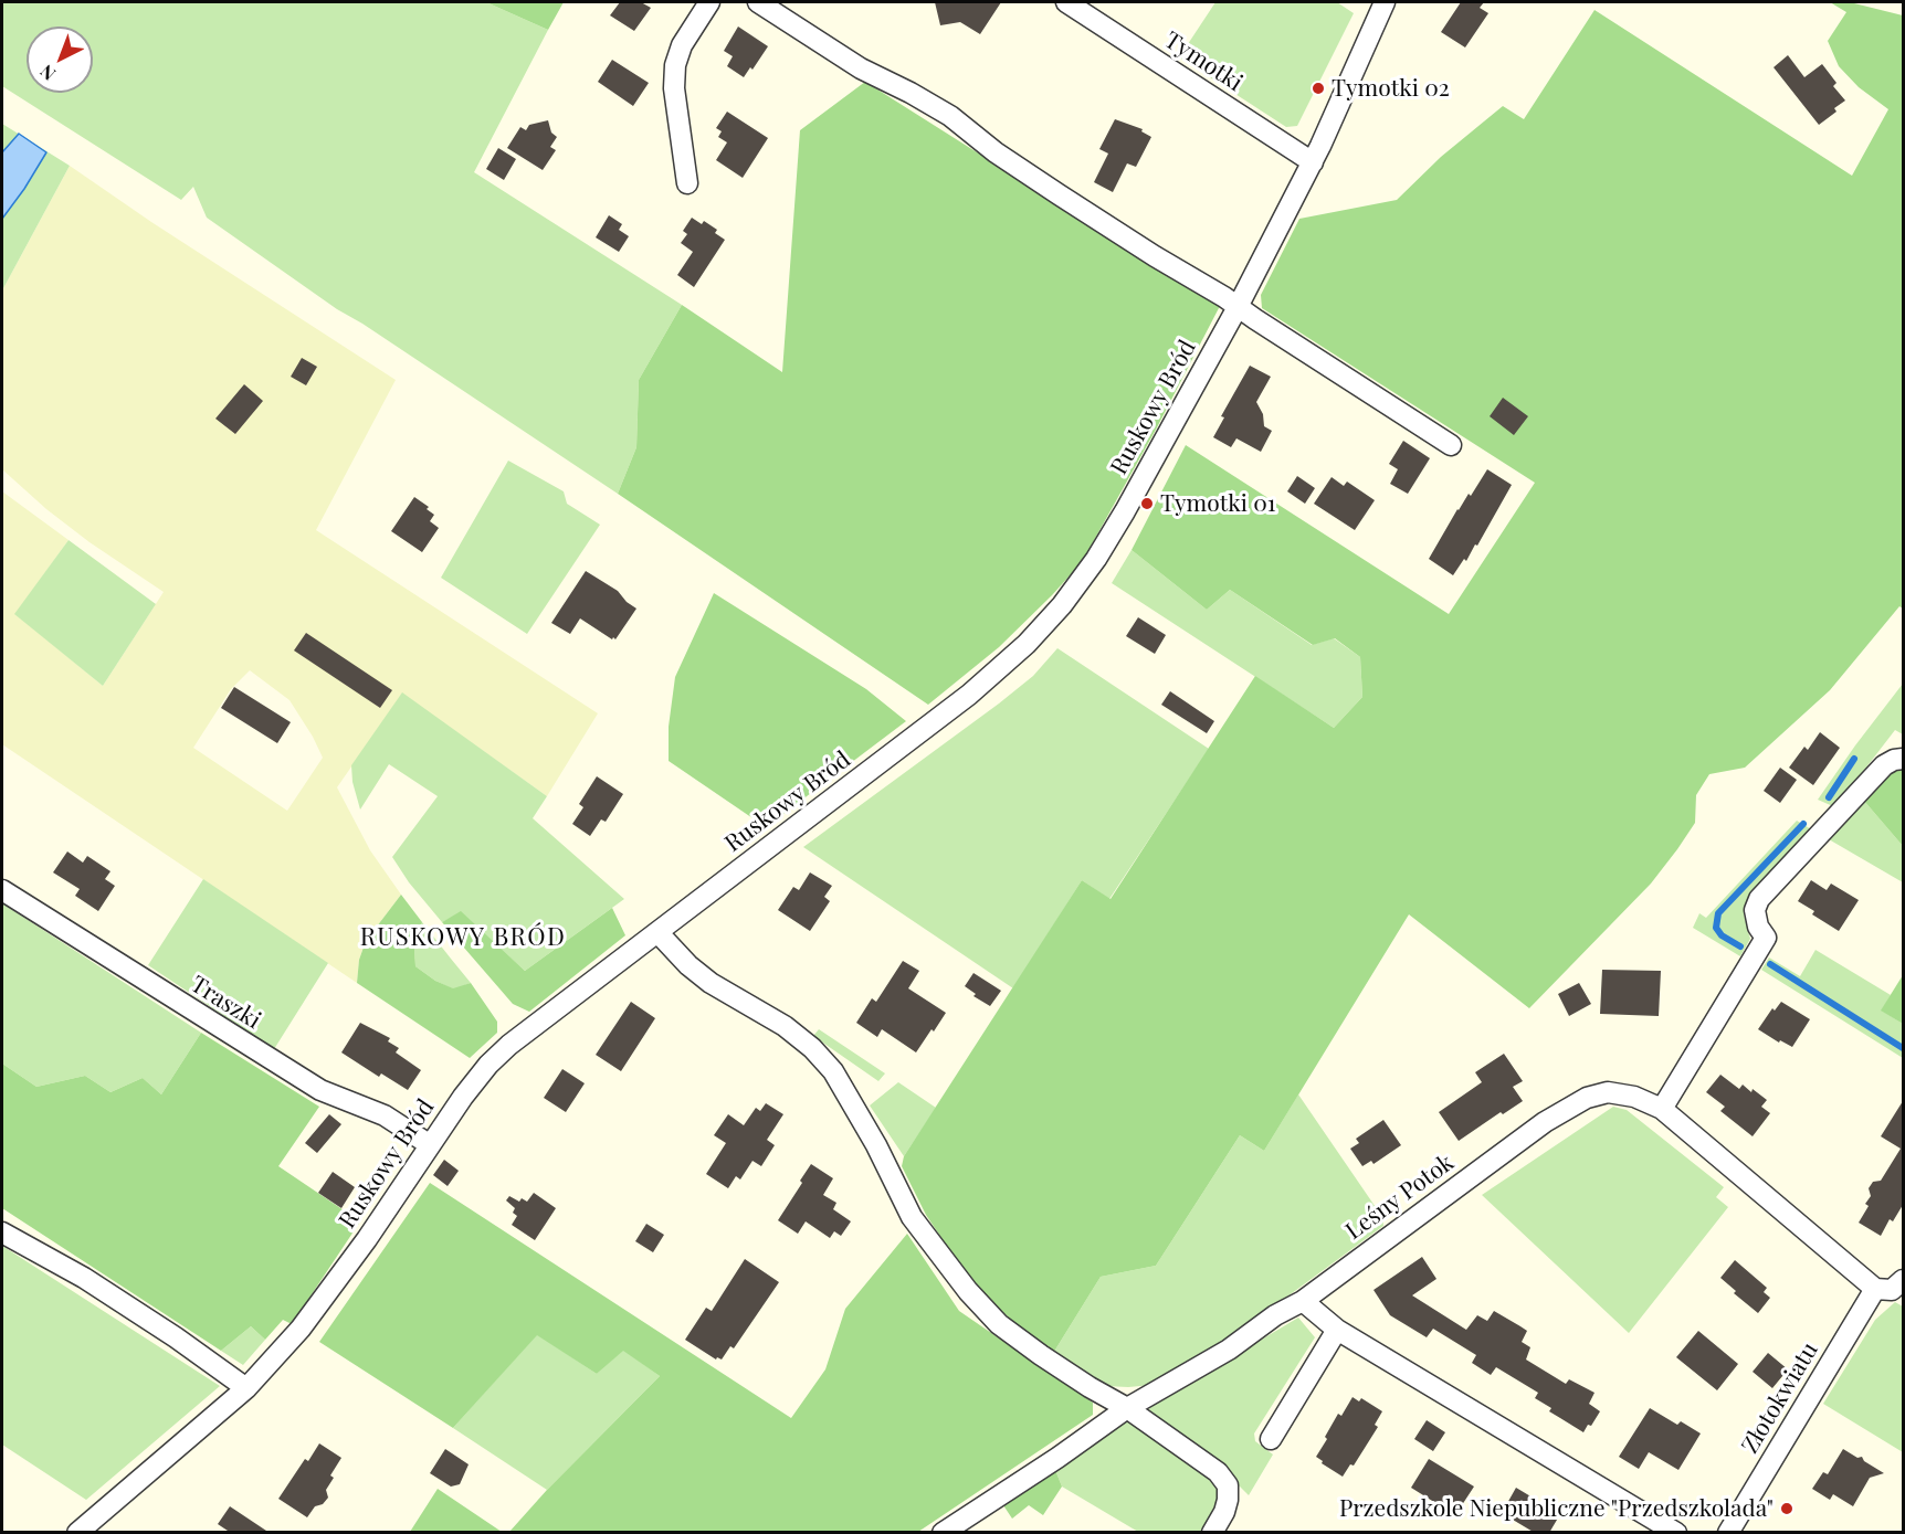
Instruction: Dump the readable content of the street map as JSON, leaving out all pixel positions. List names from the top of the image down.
{
  "streets": {
    "street": [
      "Tymotki",
      "Ruskowy Bród",
      "Traszki",
      "Leśny Potok",
      "Złotokwiatu"
    ]
  },
  "crossings": [
    ["Tymotki", "Ruskowy Bród"],
    ["Ruskowy Bród", "Traszki"],
    ["Leśny Potok", "Złotokwiatu"]
  ],
  "districts": ["RUSKOWY BRÓD"],
  "places": ["Tymotki 02", "Tymotki 01", "Przedszkole Niepubliczne \"Przedszkolada\""],
  "north": "bottom left"
}
